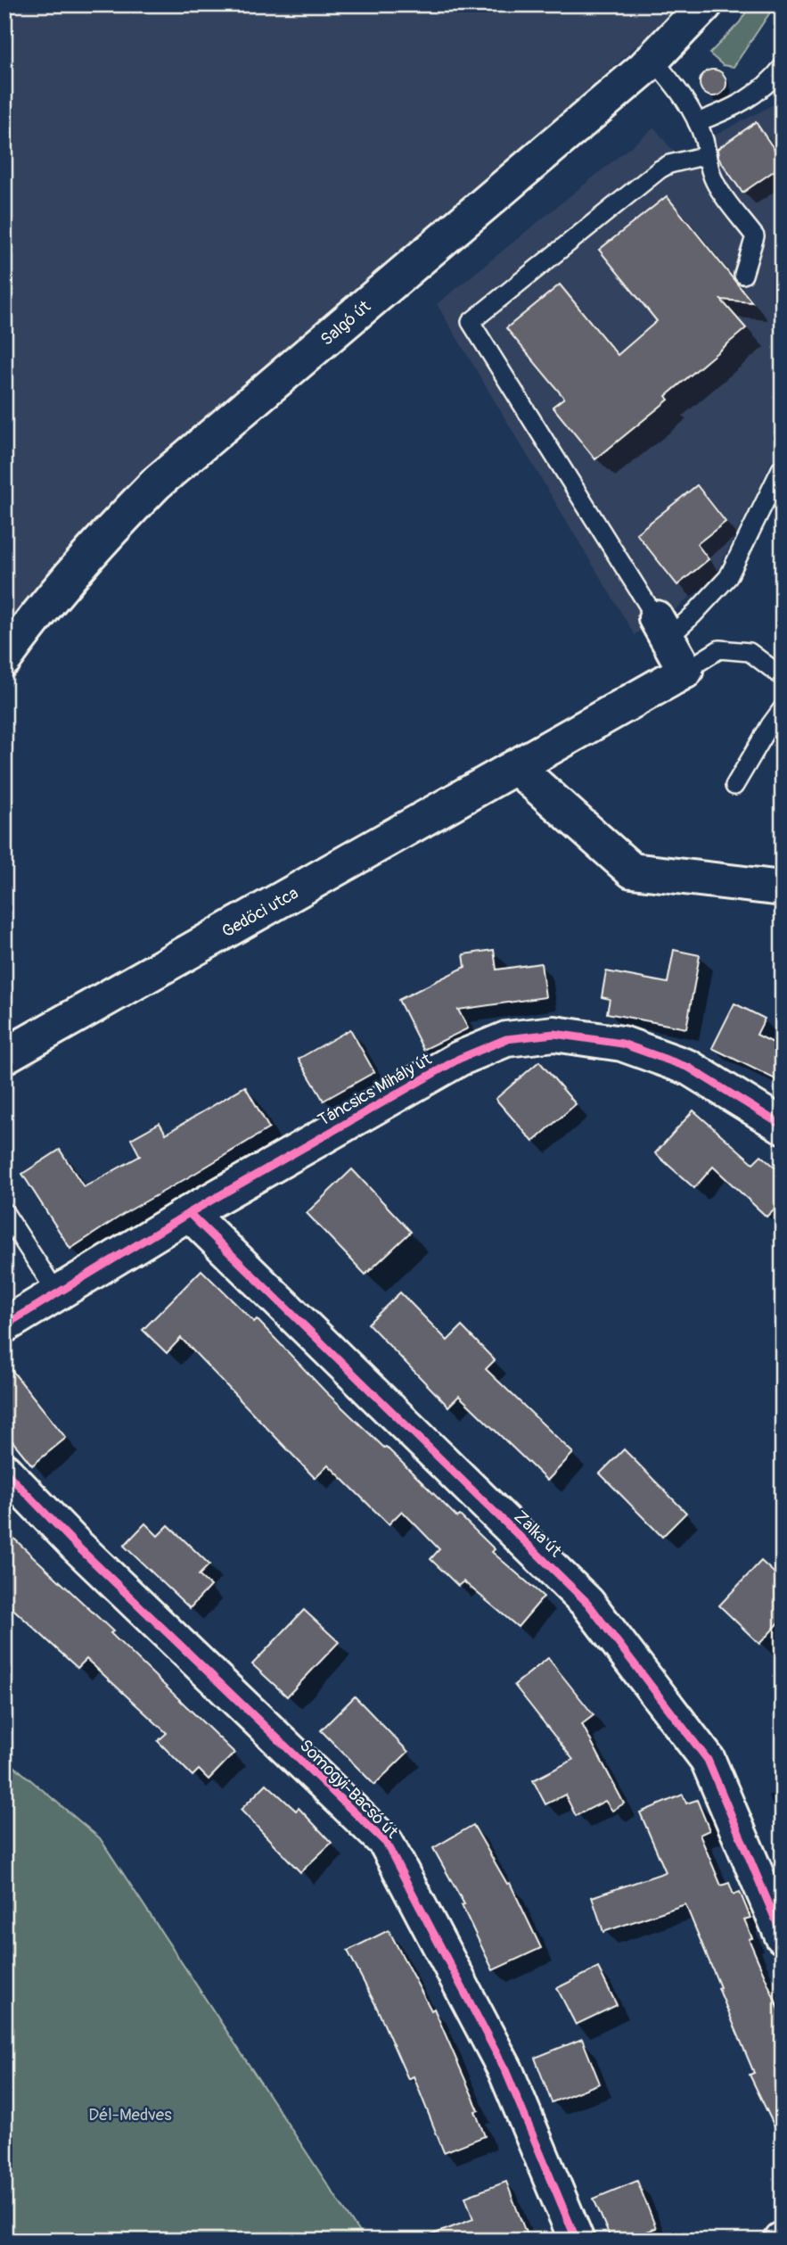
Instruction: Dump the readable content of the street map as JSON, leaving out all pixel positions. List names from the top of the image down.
{
  "streets": {
    "street": [
      "Salgó út",
      "Gedőci utca",
      "Táncsics Mihály út",
      "Zalka út",
      "Somogyi-Bacsó út"
    ]
  },
  "crossings": [
    ["Táncsics Mihály út", "Zalka út"]
  ],
  "parks": ["Dél-Medves"]
}
